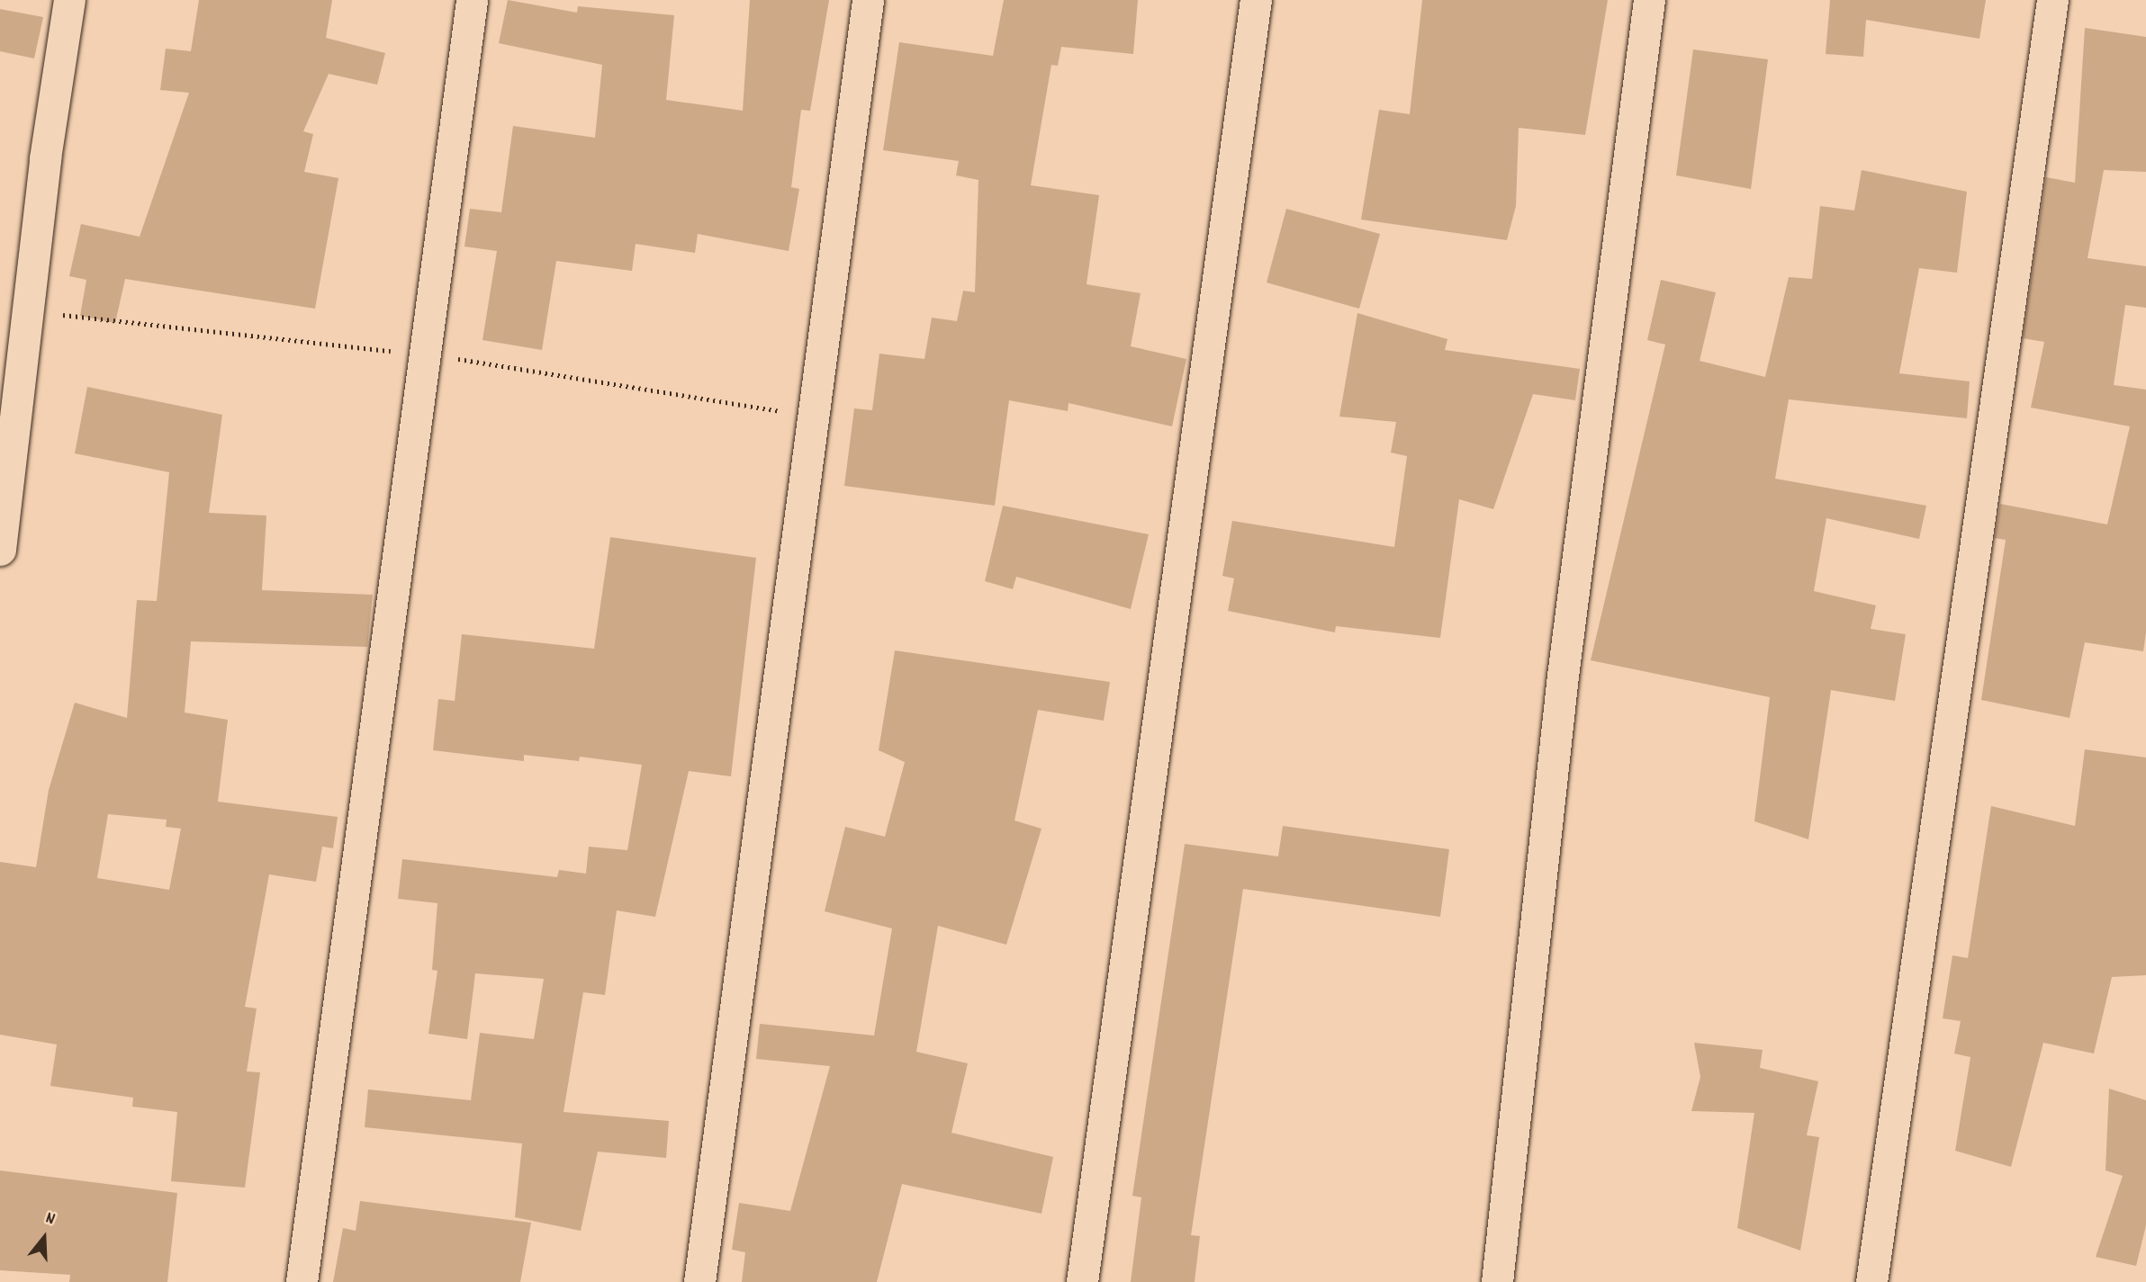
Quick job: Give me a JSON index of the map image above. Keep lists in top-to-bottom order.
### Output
{
  "north": "top"
}
